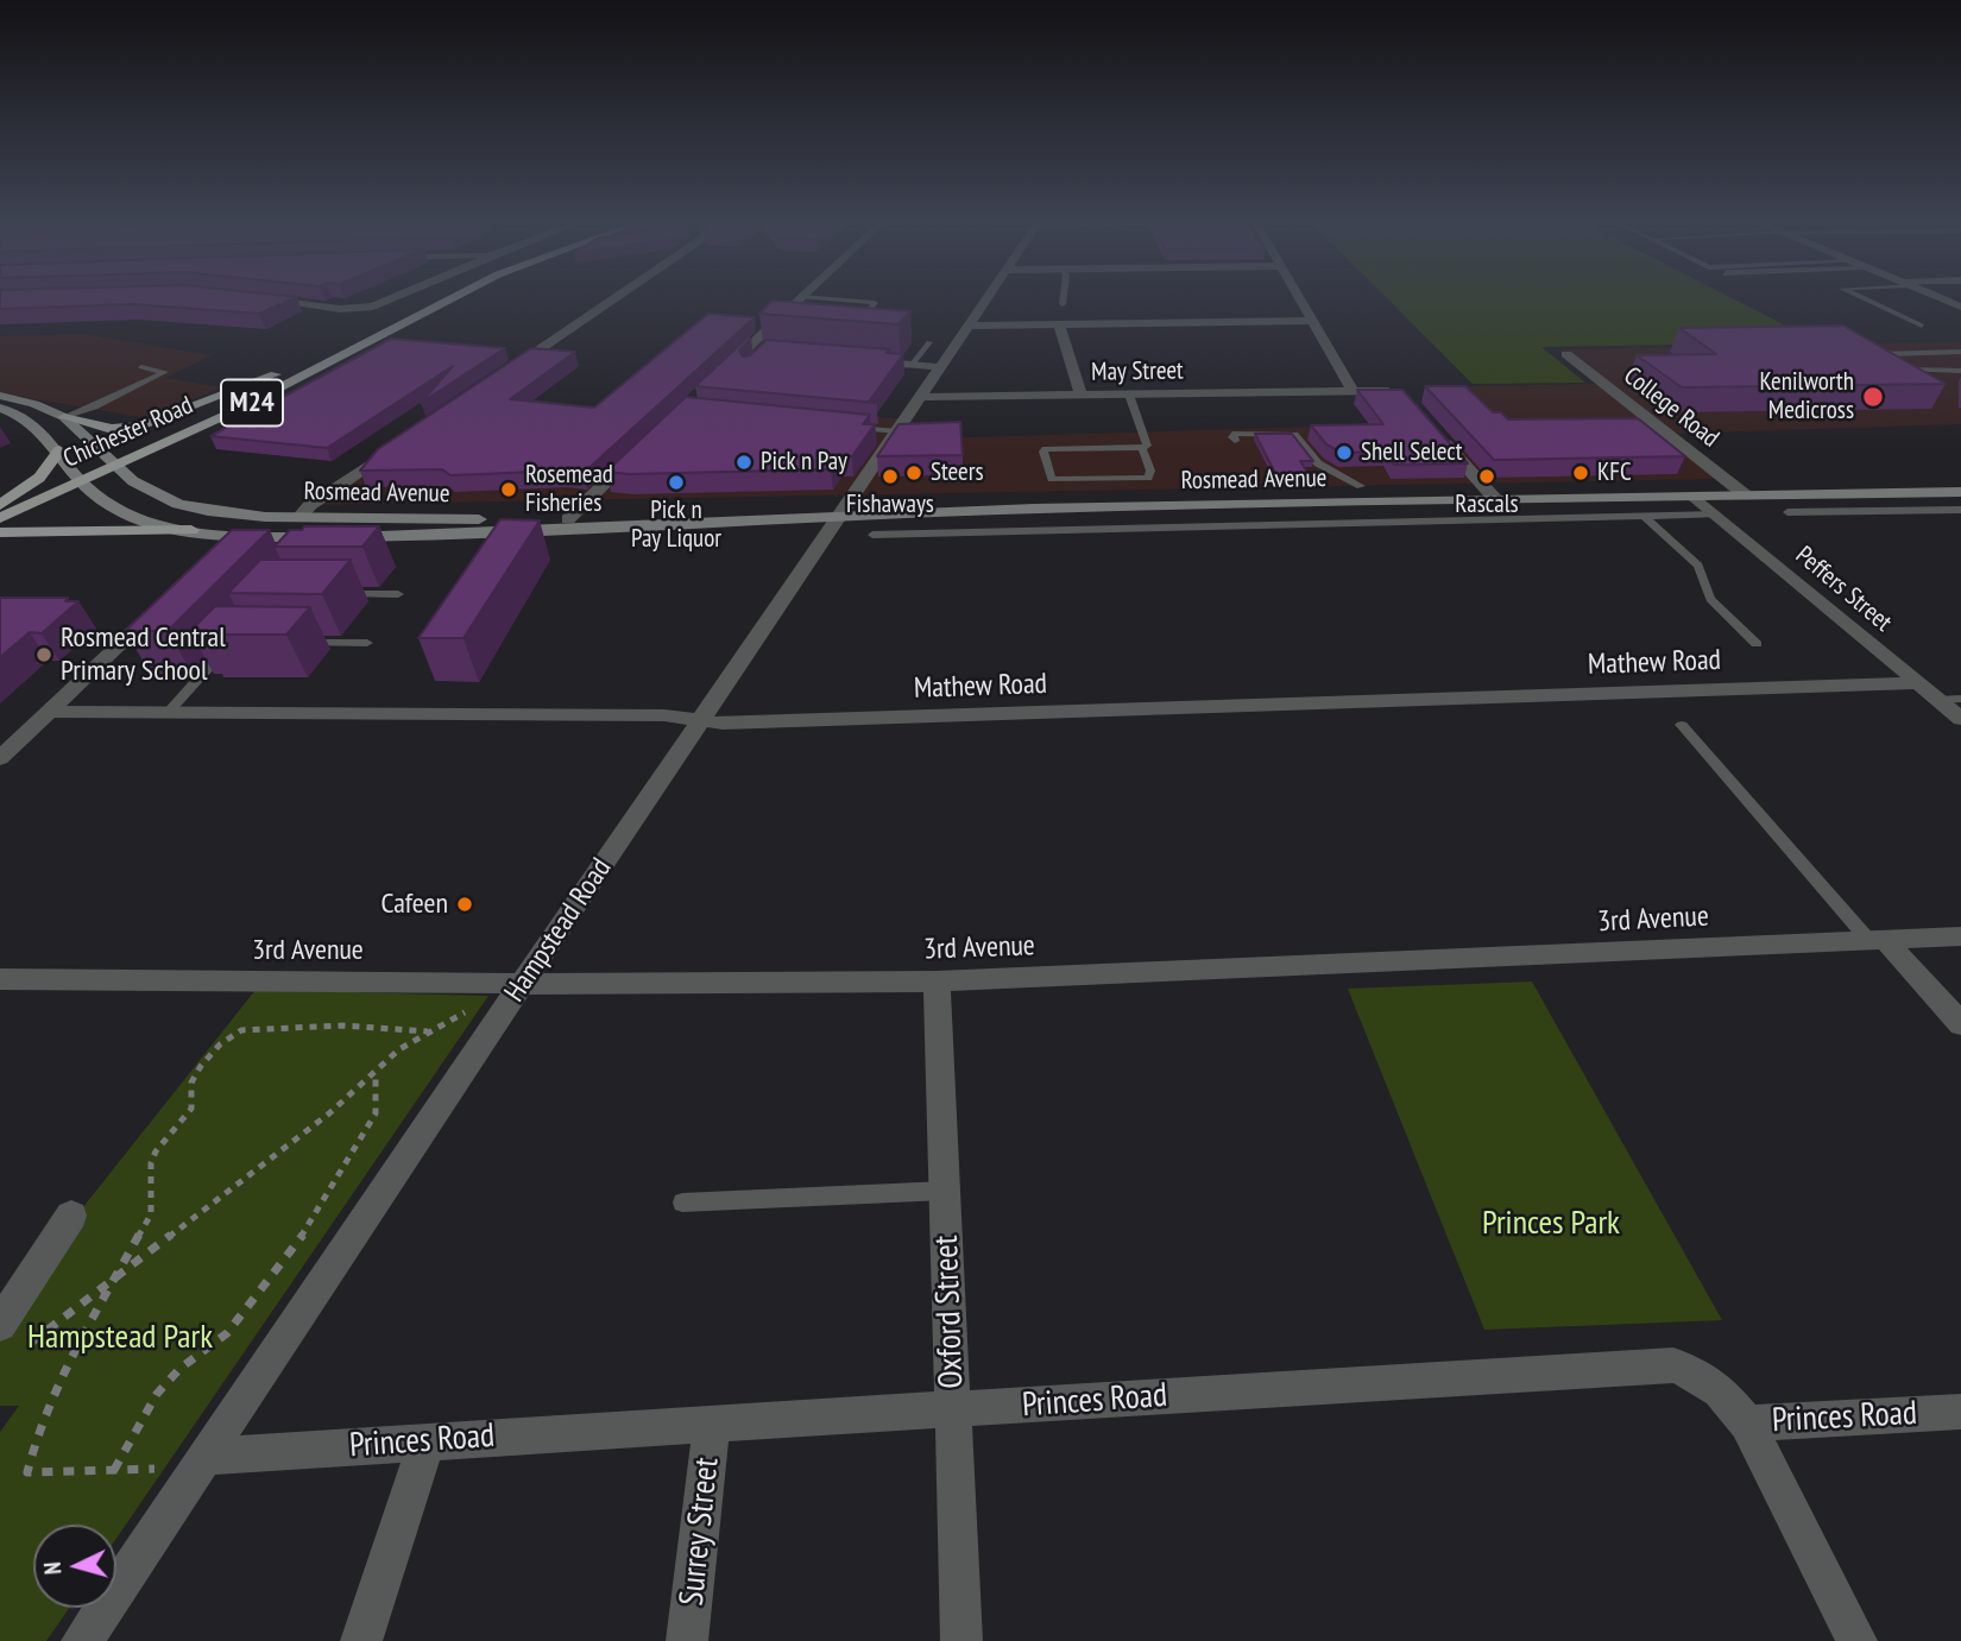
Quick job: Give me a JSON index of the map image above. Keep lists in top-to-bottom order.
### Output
{
  "streets": {
    "main road": ["M24", "Chichester Road", "Rosmead Avenue"],
    "street": [
      "May Street",
      "College Road",
      "Peffers Street",
      "Mathew Road",
      "3rd Avenue",
      "Hampstead Road",
      "Oxford Street",
      "Princes Road",
      "Surrey Street"
    ]
  },
  "crossings": [
    ["May Street", "Hampstead Road"],
    ["College Road", "Rosmead Avenue"],
    ["Chichester Road", "Rosmead Avenue"],
    ["Rosmead Avenue", "Peffers Street"],
    ["Rosmead Avenue", "Hampstead Road"],
    ["Peffers Street", "Mathew Road"],
    ["Mathew Road", "Hampstead Road"],
    ["3rd Avenue", "Hampstead Road"],
    ["3rd Avenue", "Oxford Street"],
    ["Hampstead Road", "Princes Road"],
    ["Oxford Street", "Princes Road"],
    ["Princes Road", "Surrey Street"]
  ],
  "parks": ["Princes Park", "Hampstead Park"],
  "places": [
    "Kenilworth Medicross",
    "Shell Select",
    "Pick n Pay",
    "Steers",
    "KFC",
    "Fishaways",
    "Rascals",
    "Pick n Pay Liquor",
    "Rosemead Fisheries",
    "Rosmead Central Primary School",
    "Cafeen"
  ],
  "north": "left"
}
